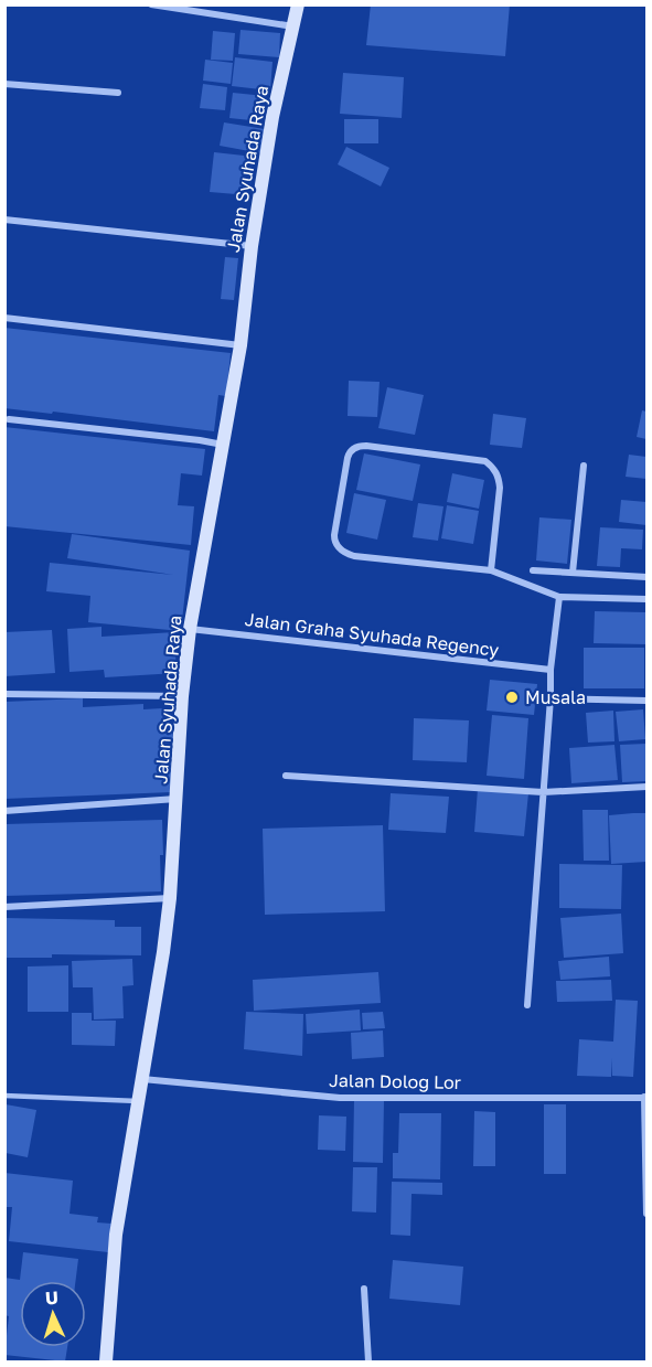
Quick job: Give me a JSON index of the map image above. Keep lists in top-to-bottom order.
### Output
{
  "streets": {
    "street": ["Jalan Syuhada Raya", "Jalan Graha Syuhada Regency", "Jalan Dolog Lor"]
  },
  "crossings": [
    ["Jalan Syuhada Raya", "Jalan Graha Syuhada Regency"],
    ["Jalan Syuhada Raya", "Jalan Dolog Lor"]
  ],
  "places": ["Musala"],
  "north": "top"
}
